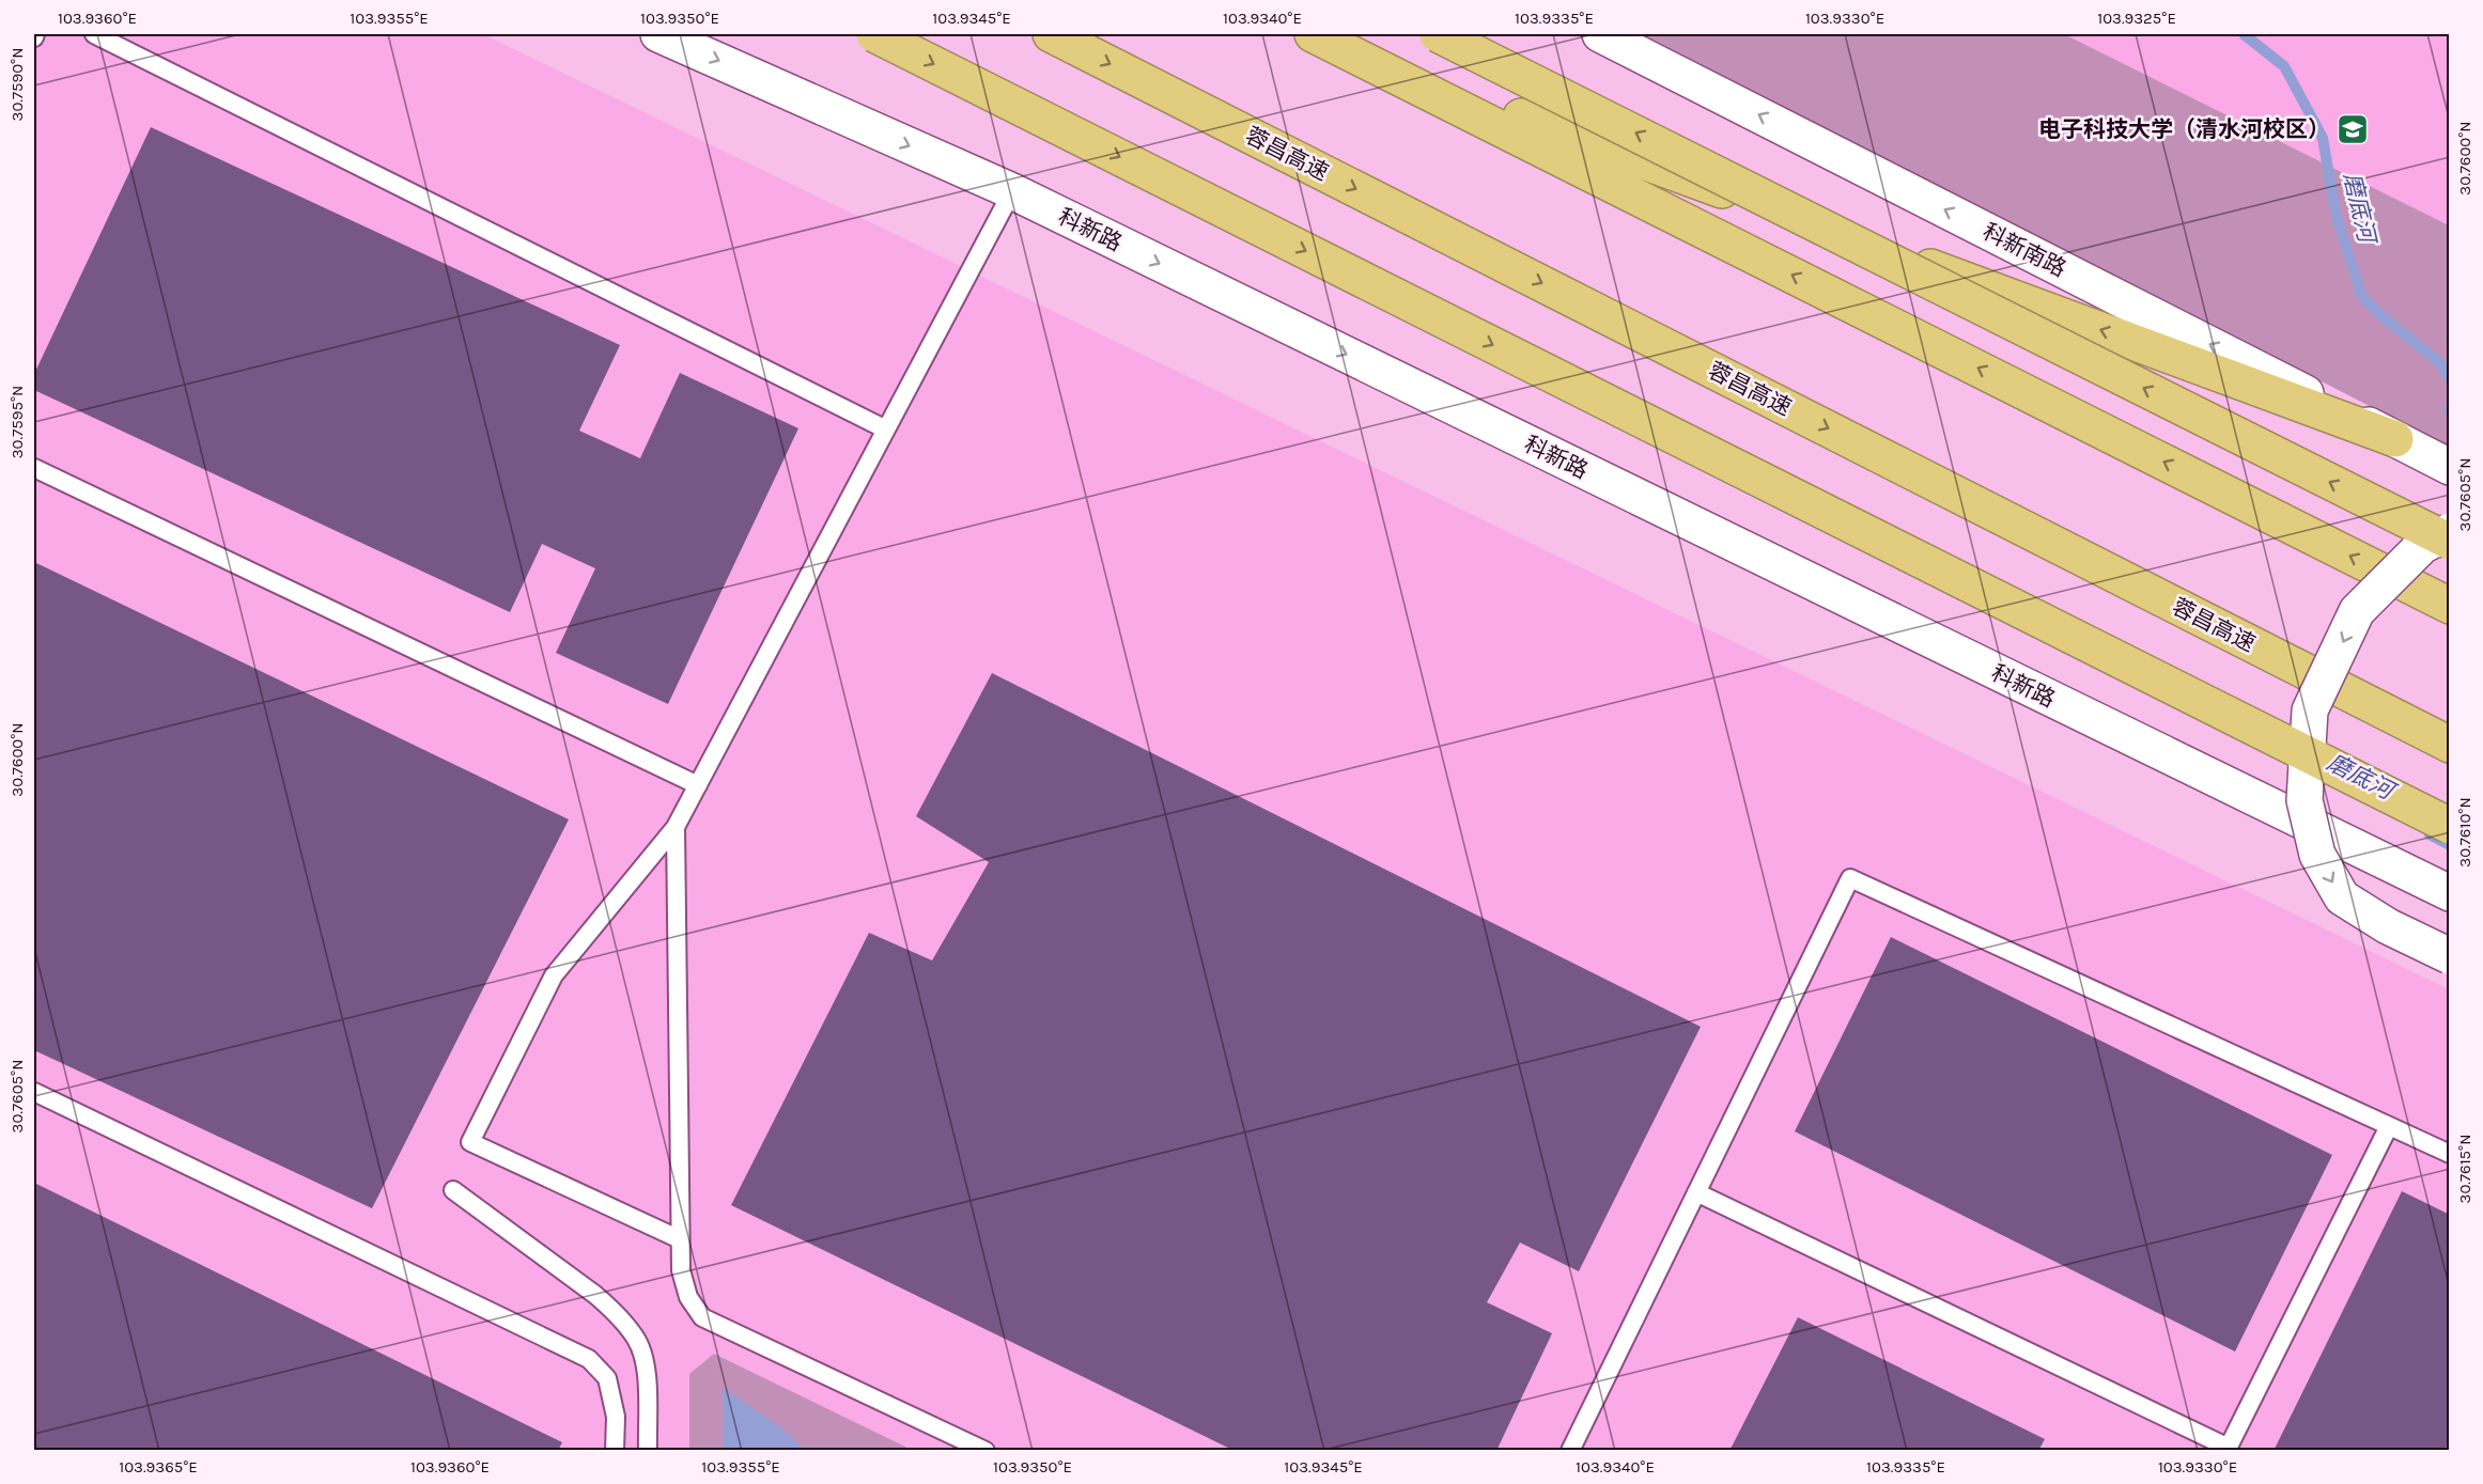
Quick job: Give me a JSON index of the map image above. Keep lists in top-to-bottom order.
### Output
{
  "streets": {
    "highway": ["蓉昌高速"],
    "main road": ["科新路", "科新南路"]
  },
  "one_way": ["科新路", "科新南路"],
  "water": ["磨底河"],
  "places": {
    "school or university": ["电子科技大学（清水河校区）"]
  },
  "coordinates": [
    "103.9360°E",
    "103.9355°E",
    "103.9350°E",
    "103.9345°E",
    "103.9340°E",
    "103.9335°E",
    "103.9330°E",
    "103.9325°E",
    "30.7590°N",
    "30.7600°N",
    "30.7595°N",
    "30.7605°N",
    "30.7610°N",
    "30.7615°N",
    "103.9365°E"
  ]
}
